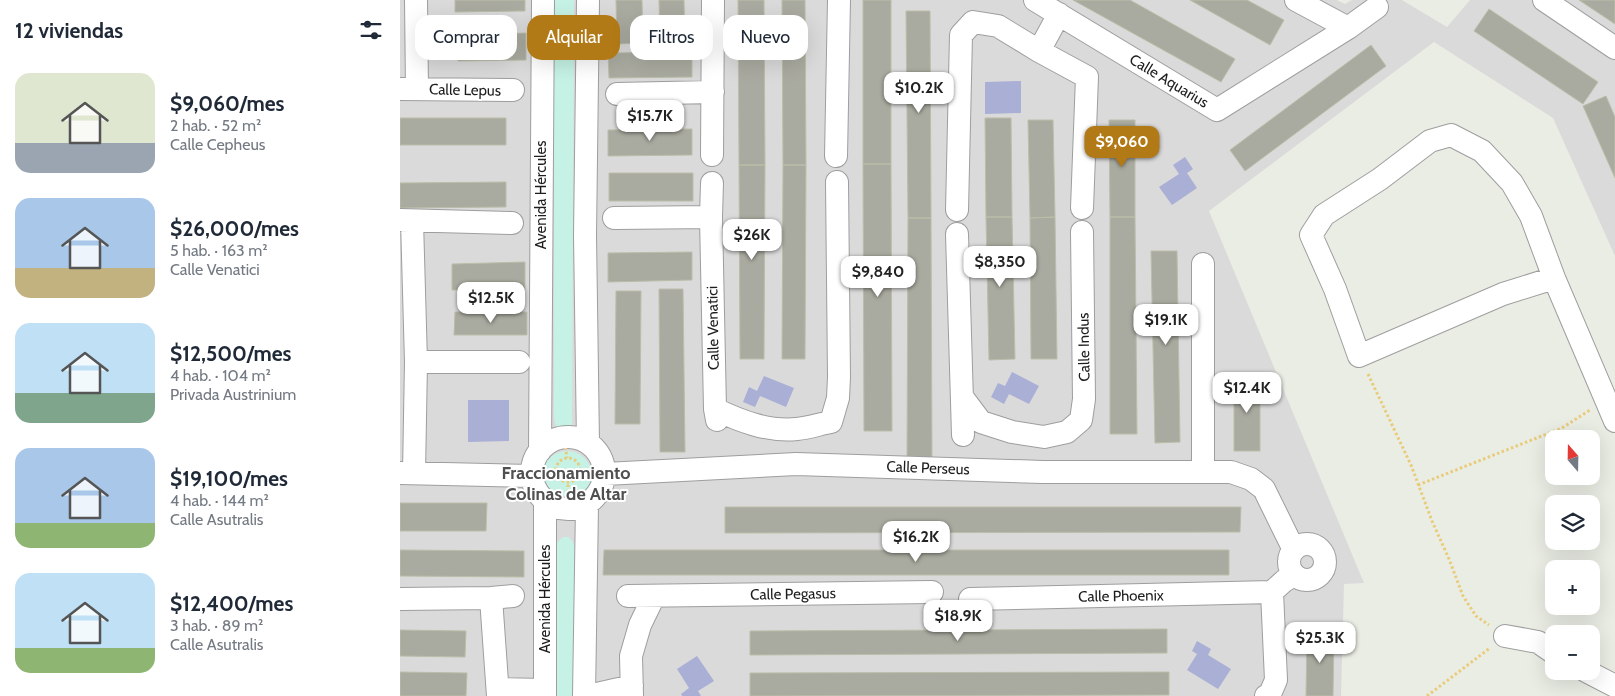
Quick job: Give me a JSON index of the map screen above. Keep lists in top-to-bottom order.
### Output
{
  "streets": {
    "street": [
      "Calle Aquarius",
      "Calle Lepus",
      "Avenida Hércules",
      "Calle Venatici",
      "Calle Indus",
      "Calle Perseus",
      "Calle Pegasus",
      "Calle Phoenix"
    ]
  },
  "districts": ["Fraccionamiento Colinas de Altar"],
  "north": "top",
  "page": {
    "heading": "12 viviendas",
    "chip": [
      "Comprar",
      "Alquilar",
      "Filtros",
      "Nuevo"
    ],
    "list": [
      {
        "name": "$9,060/mes",
        "note": "2 hab. · 52 m² · Calle Cepheus"
      },
      {
        "name": "$26,000/mes",
        "note": "5 hab. · 163 m² · Calle Venatici"
      },
      {
        "name": "$12,500/mes",
        "note": "4 hab. · 104 m² · Privada Austrinium"
      },
      {
        "name": "$19,100/mes",
        "note": "4 hab. · 144 m² · Calle Asutralis"
      },
      {
        "name": "$12,400/mes",
        "note": "3 hab. · 89 m² · Calle Asutralis"
      }
    ],
    "price": [
      "$10.2K",
      "$15.7K",
      "$9,060",
      "$26K",
      "$8,350",
      "$9,840",
      "$12.5K",
      "$19.1K",
      "$12.4K",
      "$16.2K",
      "$18.9K",
      "$25.3K"
    ],
    "map_buttons": ["+", "−"]
  }
}
